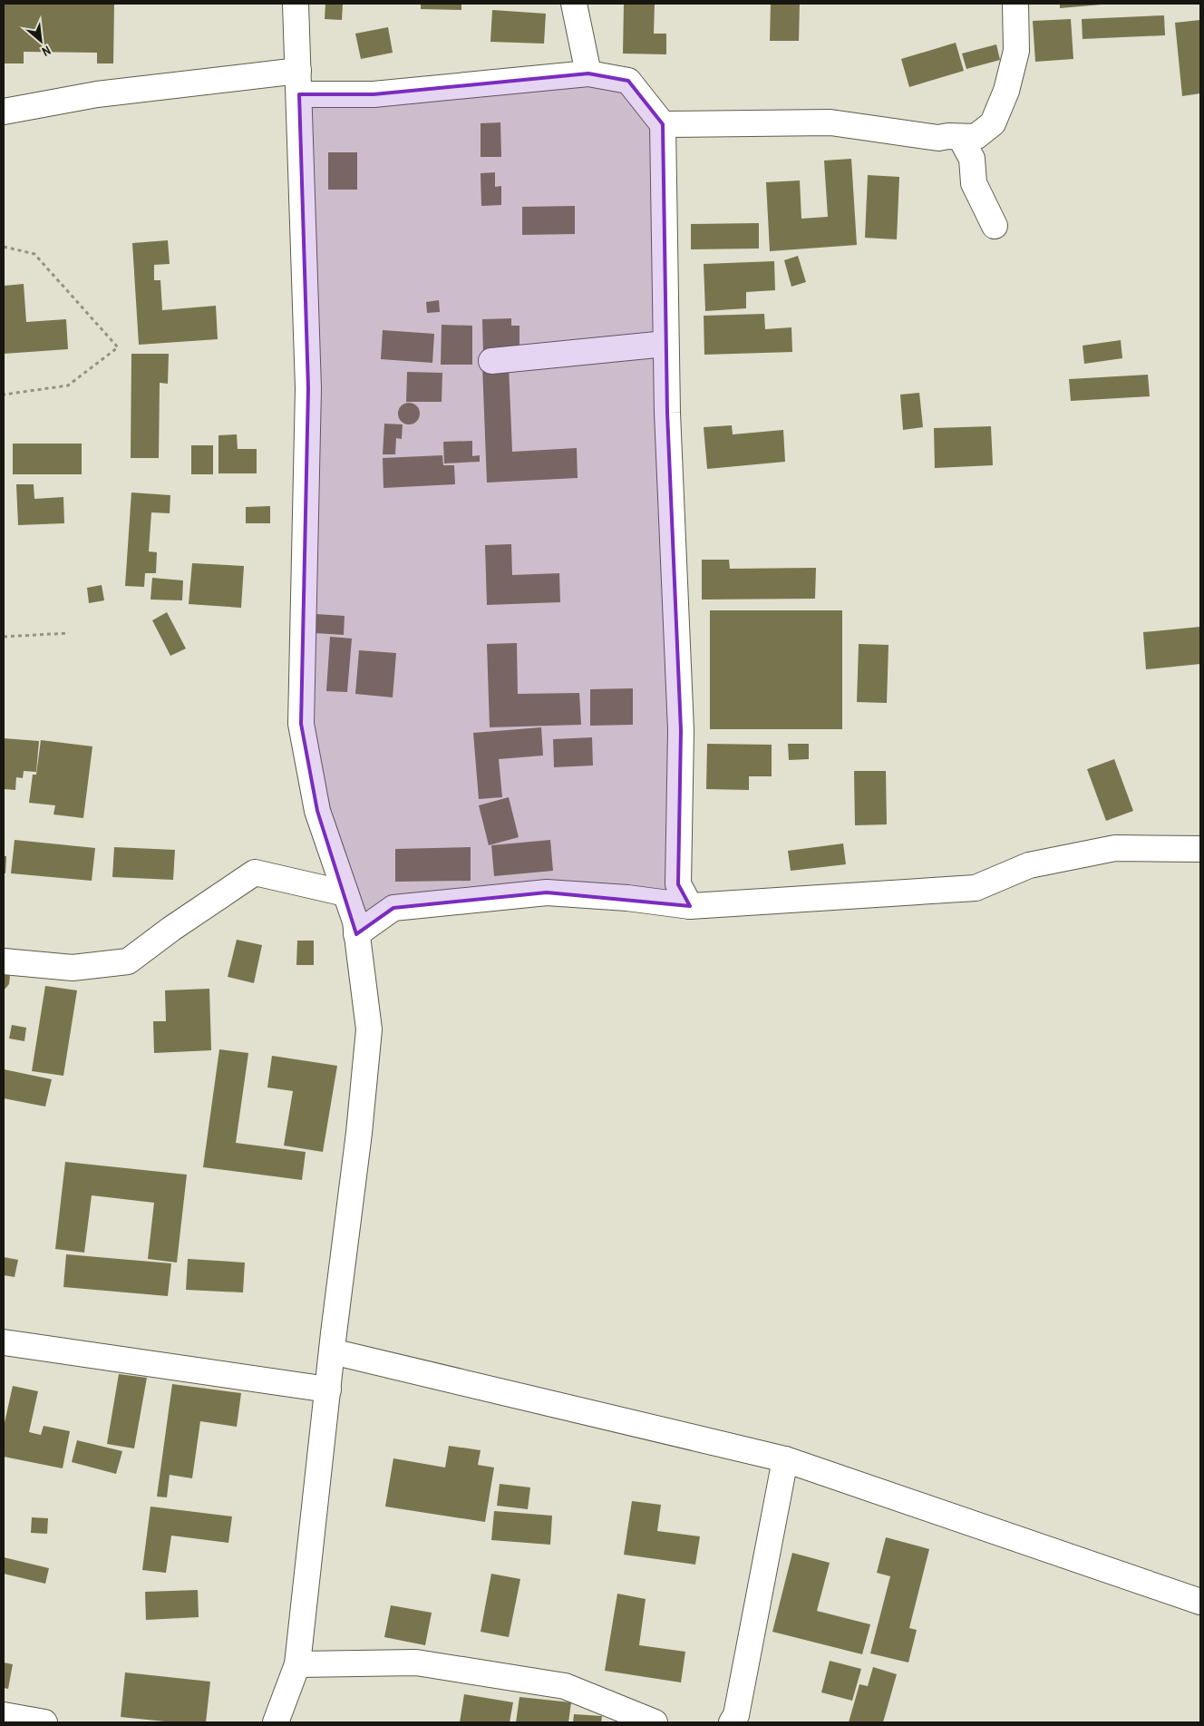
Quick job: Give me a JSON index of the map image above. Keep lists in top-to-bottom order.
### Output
{
  "north": "bottom right"
}
